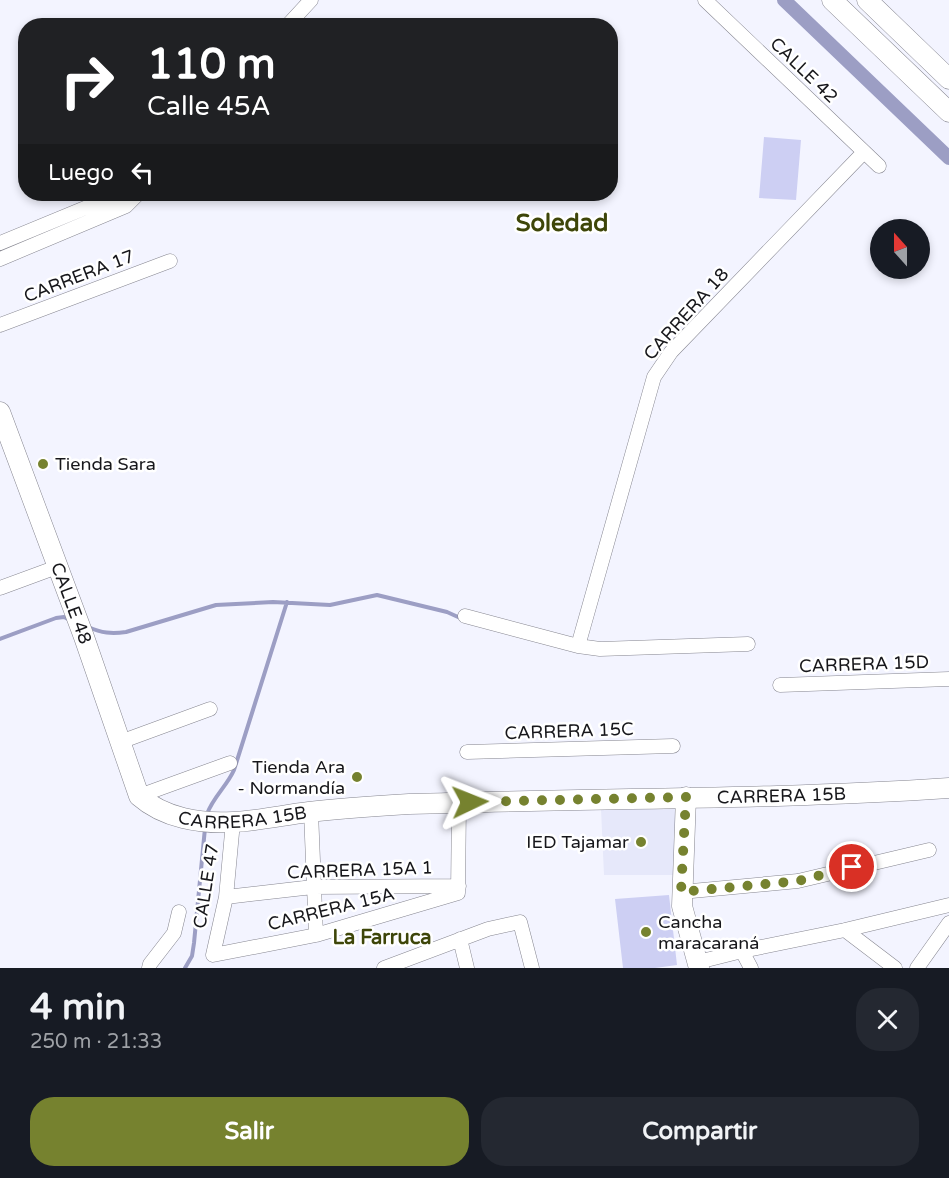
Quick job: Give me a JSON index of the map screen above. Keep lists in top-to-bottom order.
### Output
{
  "streets": {
    "street": [
      "CALLE 42",
      "CARRERA 17",
      "CARRERA 18",
      "CALLE 48",
      "CARRERA 15D",
      "CARRERA 15C",
      "CARRERA 15B",
      "CARRERA 15A 1",
      "CALLE 47",
      "CARRERA 15A"
    ]
  },
  "crossings": [
    ["CALLE 42", "CARRERA 18"],
    ["CALLE 48", "CARRERA 15B"],
    ["CARRERA 15B", "CALLE 47"],
    ["CARRERA 15A 1", "CALLE 47"],
    ["CARRERA 15A 1", "CARRERA 15A"],
    ["CALLE 47", "CARRERA 15A"]
  ],
  "districts": ["Soledad", "La Farruca"],
  "places": [
    "Tienda Sara",
    "Tienda Ara - Normandía",
    "IED Tajamar",
    "Cancha maracaraná"
  ],
  "north": "top",
  "page": {
    "turn": ["110 m", "Calle 45A"],
    "then": "Luego",
    "heading": ["4 min", "250 m · 21:33"],
    "buttons": ["Salir", "Compartir"]
  }
}
